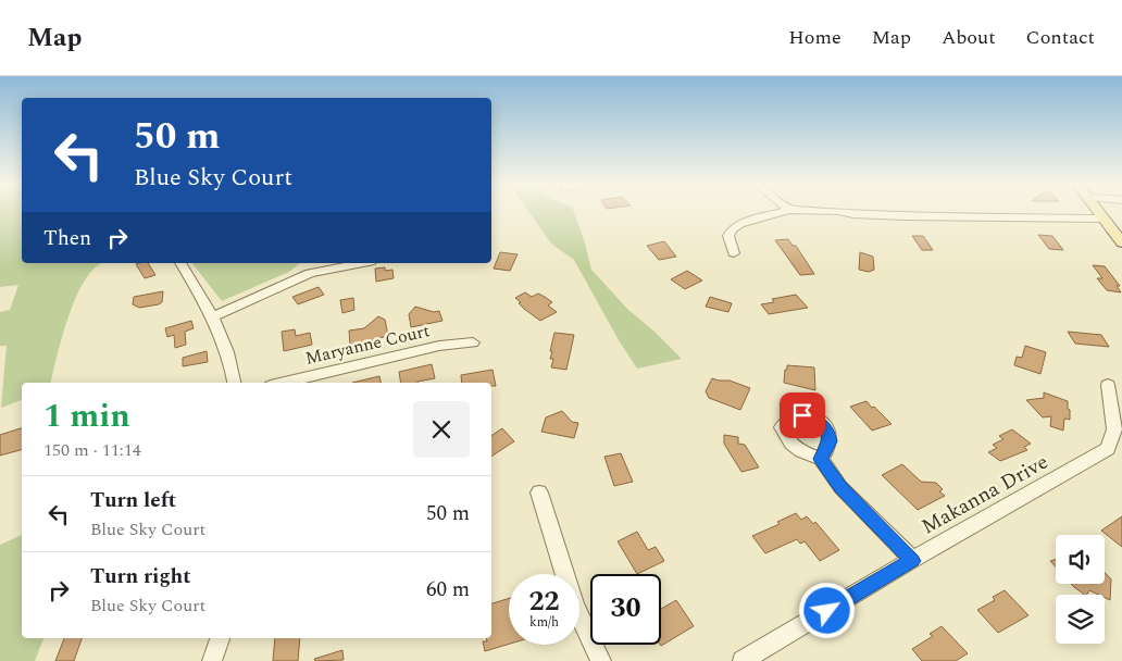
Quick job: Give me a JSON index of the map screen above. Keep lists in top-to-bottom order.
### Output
{
  "streets": {
    "street": ["Maryanne Court", "Makanna Drive"]
  },
  "page": {
    "header": "Map",
    "nav": [
      "Home",
      "Map",
      "About",
      "Contact"
    ],
    "turn": ["50 m", "Blue Sky Court"],
    "then": "Then",
    "heading": ["1 min", "150 m · 11:14"],
    "list": [
      {
        "name": "Turn left",
        "note": "Blue Sky Court",
        "value": "50 m"
      },
      {
        "name": "Turn right",
        "note": "Blue Sky Court",
        "value": "60 m"
      }
    ],
    "speed": "22 km/h",
    "limit": "30"
  }
}
